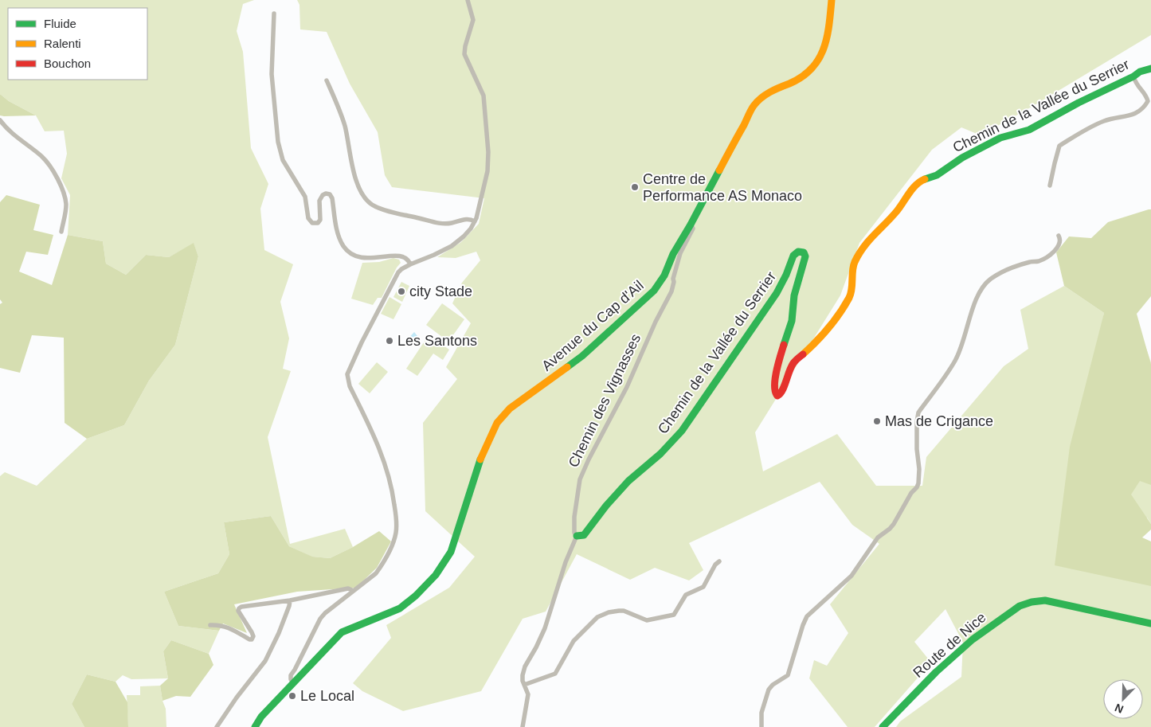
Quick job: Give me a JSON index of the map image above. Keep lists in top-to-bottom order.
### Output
{
  "streets": {
    "street": [
      "Chemin de la Vallée du Serrier",
      "Avenue du Cap d'Ail",
      "Chemin des Vignasses",
      "Route de Nice"
    ]
  },
  "crossings": [
    ["Chemin de la Vallée du Serrier", "Chemin des Vignasses"],
    ["Avenue du Cap d'Ail", "Chemin des Vignasses"]
  ],
  "places": [
    "Centre de Performance AS Monaco",
    "city Stade",
    "Les Santons",
    "Mas de Crigance",
    "Le Local"
  ],
  "legend": ["Fluide", "Ralenti", "Bouchon"],
  "north": "bottom left"
}
